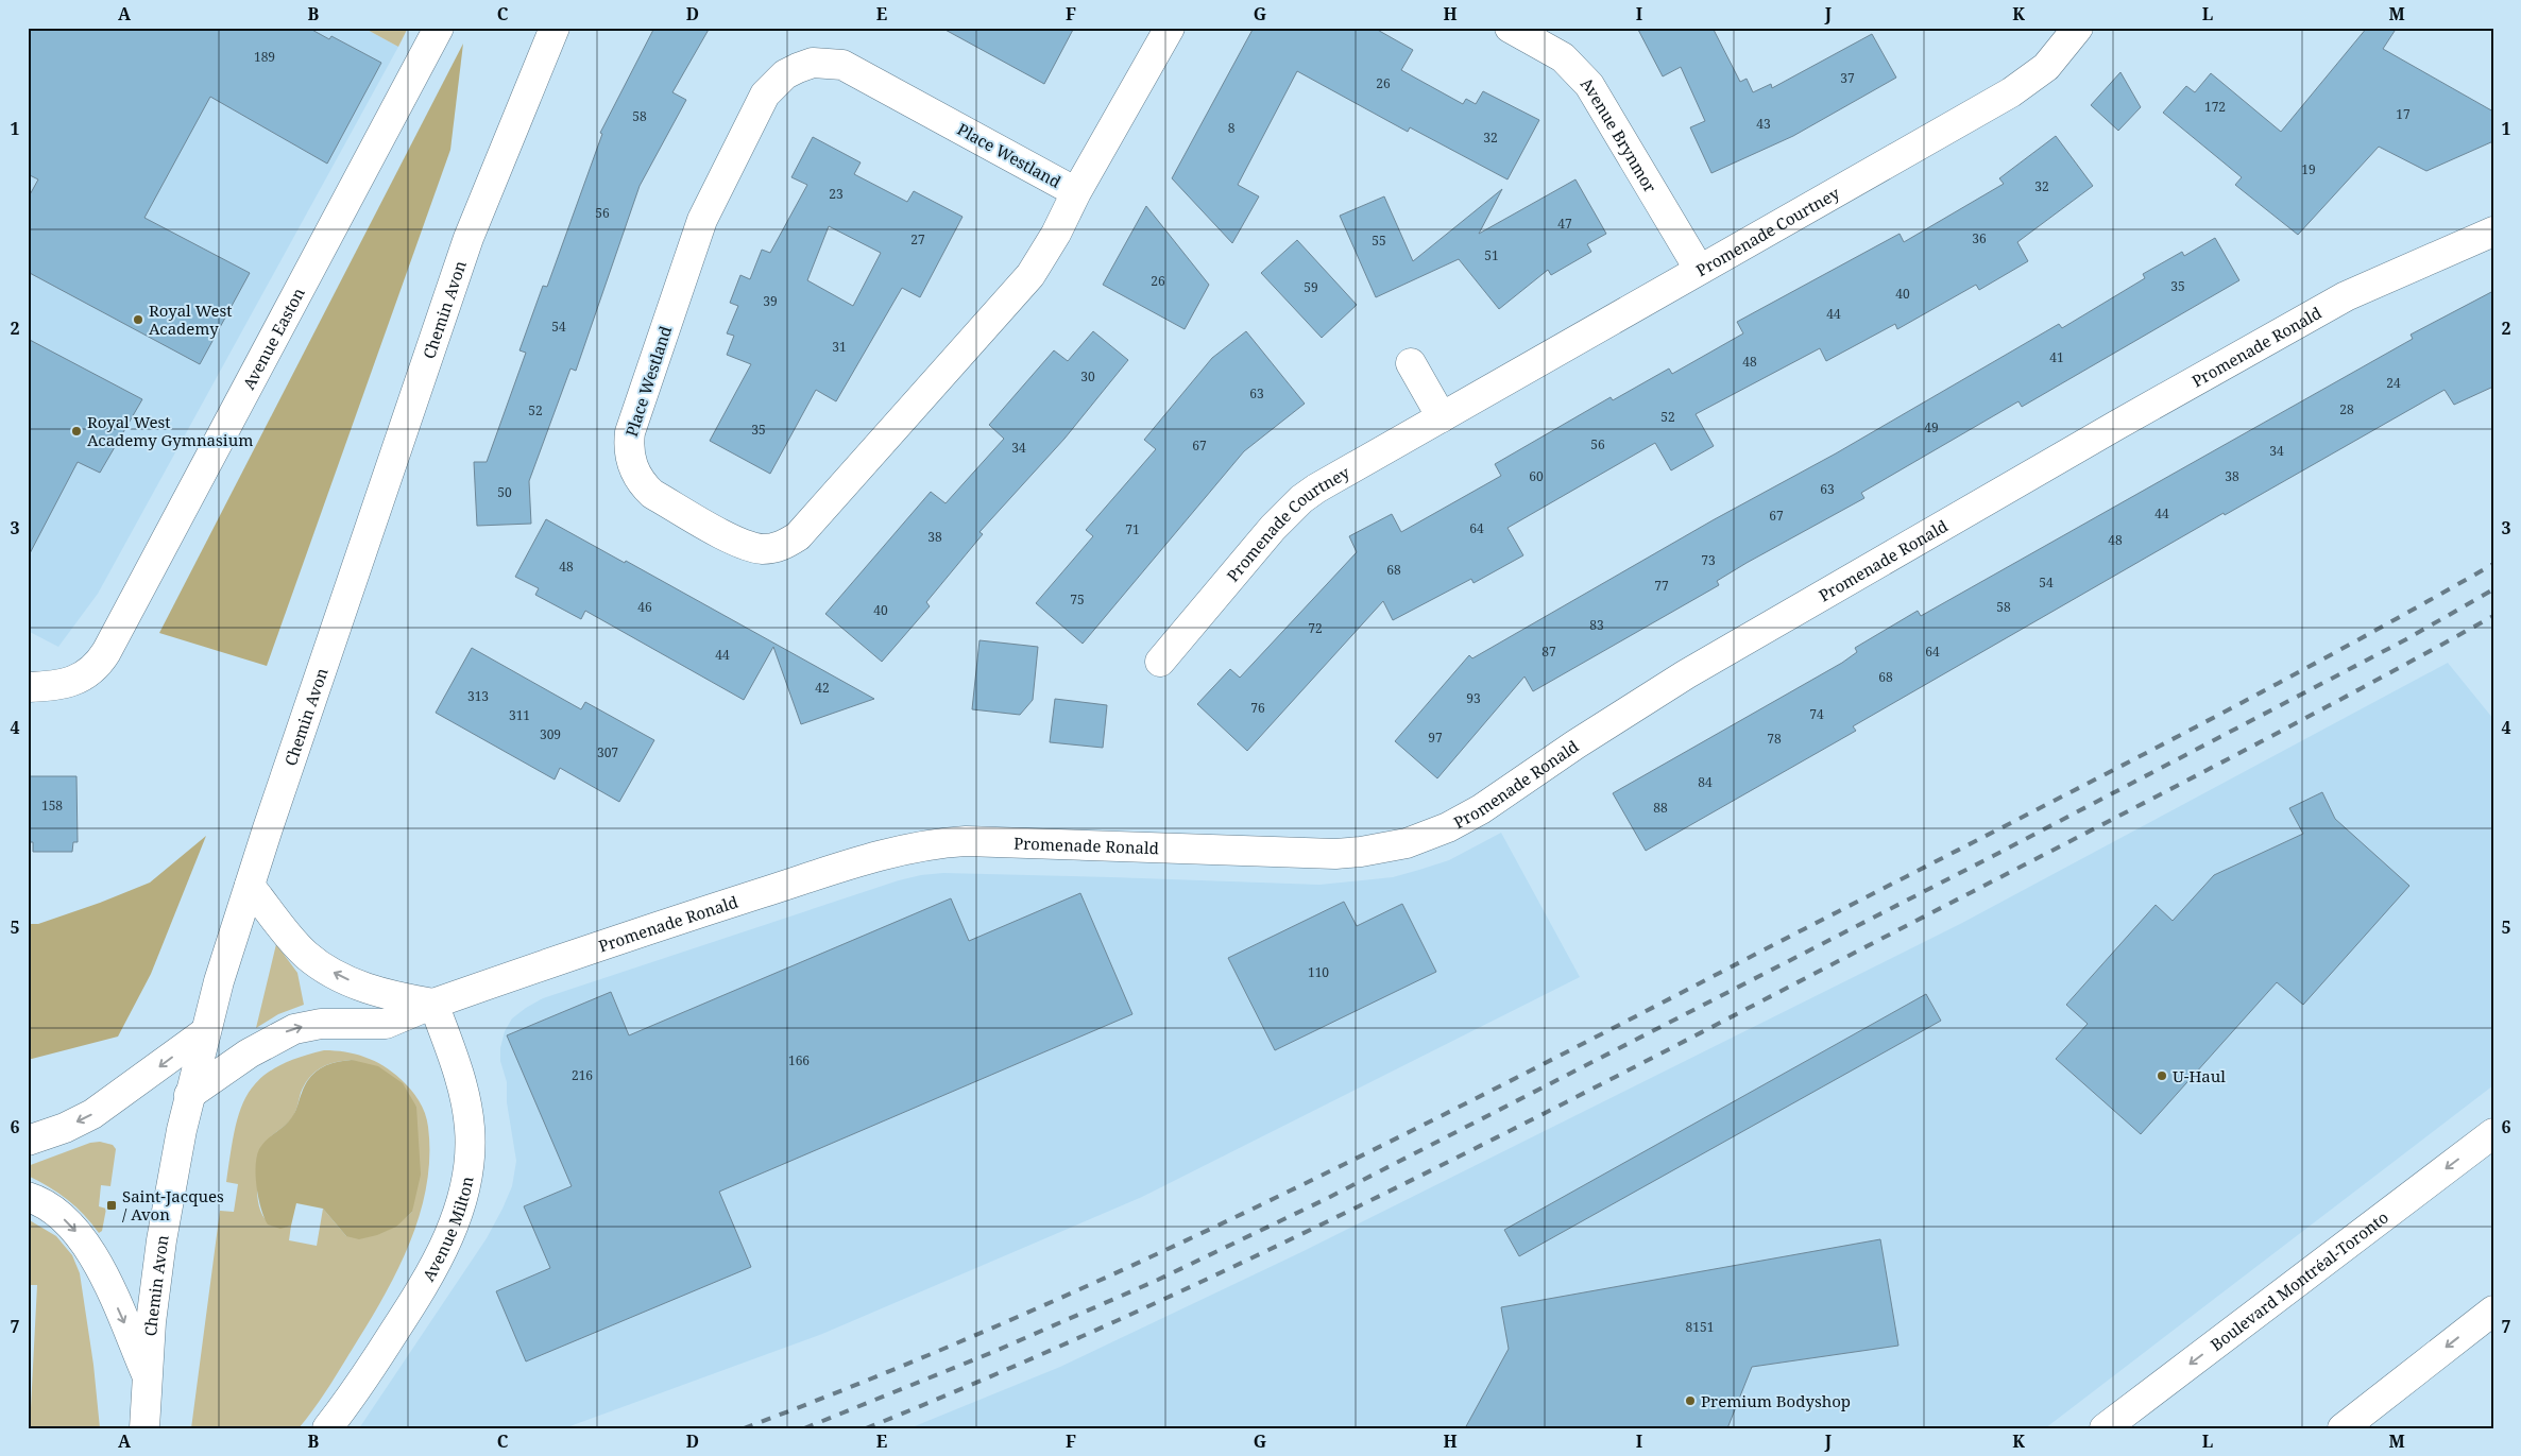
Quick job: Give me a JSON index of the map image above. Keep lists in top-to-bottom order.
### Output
{
  "streets": {
    "main road": [
      "Avenue Brynmor",
      "Place Westland",
      "Promenade Courtney",
      "Chemin Avon",
      "Avenue Easton",
      "Promenade Ronald",
      "Avenue Milton",
      "Boulevard Montréal-Toronto"
    ]
  },
  "crossings": [
    ["Avenue Brynmor", "Promenade Courtney"],
    ["Chemin Avon", "Promenade Ronald"],
    ["Promenade Ronald", "Avenue Milton"]
  ],
  "places": {
    "other": [
      "Royal West Academy",
      "Royal West Academy Gymnasium",
      "U-Haul",
      "Premium Bodyshop"
    ],
    "transit": ["Saint-Jacques / Avon"]
  },
  "house_numbers": [
    "189",
    "37",
    "26",
    "172",
    "17",
    "58",
    "43",
    "8",
    "32",
    "19",
    "32",
    "23",
    "56",
    "47",
    "36",
    "27",
    "55",
    "51",
    "26",
    "35",
    "59",
    "40",
    "39",
    "44",
    "54",
    "31",
    "41",
    "48",
    "30",
    "24",
    "63",
    "28",
    "52",
    "52",
    "49",
    "35",
    "56",
    "67",
    "34",
    "34",
    "60",
    "38",
    "63",
    "50",
    "44",
    "67",
    "64",
    "71",
    "38",
    "48",
    "73",
    "48",
    "68",
    "54",
    "77",
    "75",
    "46",
    "58",
    "40",
    "83",
    "72",
    "87",
    "64",
    "44",
    "68",
    "42",
    "313",
    "93",
    "76",
    "74",
    "311",
    "309",
    "97",
    "78",
    "307",
    "84",
    "158",
    "88",
    "110",
    "166",
    "216",
    "8151"
  ],
  "grid": {
    "columns": [
      "A",
      "B",
      "C",
      "D",
      "E",
      "F",
      "G",
      "H",
      "I",
      "J",
      "K",
      "L",
      "M"
    ],
    "rows": [
      "1",
      "2",
      "3",
      "4",
      "5",
      "6",
      "7"
    ]
  }
}
